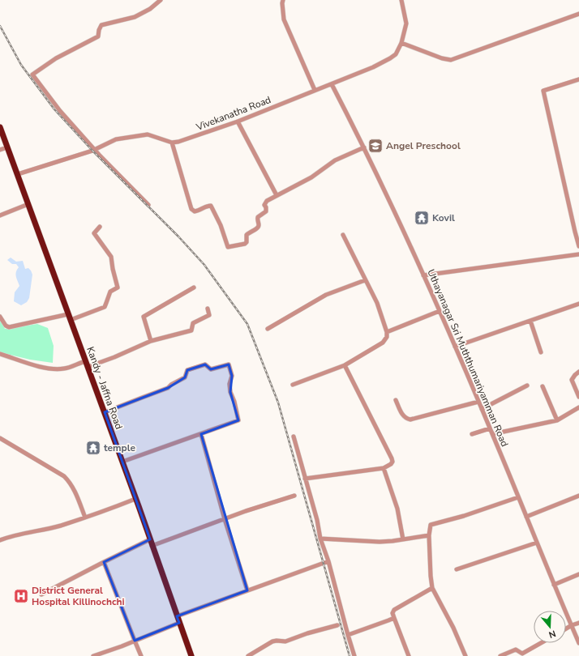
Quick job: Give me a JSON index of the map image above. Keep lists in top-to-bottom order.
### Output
{
  "streets": {
    "highway": ["Kandy - Jaffna Road"],
    "street": ["Vivekanatha Road", "Uthayanagar Sri Muththumariyamman Road"]
  },
  "crossings": [
    ["Vivekanatha Road", "Uthayanagar Sri Muththumariyamman Road"]
  ],
  "places": {
    "school or university": ["Angel Preschool"],
    "temple": ["Kovil", "temple"],
    "hospital": ["District General Hospital Killinochchi"]
  },
  "north": "bottom"
}
